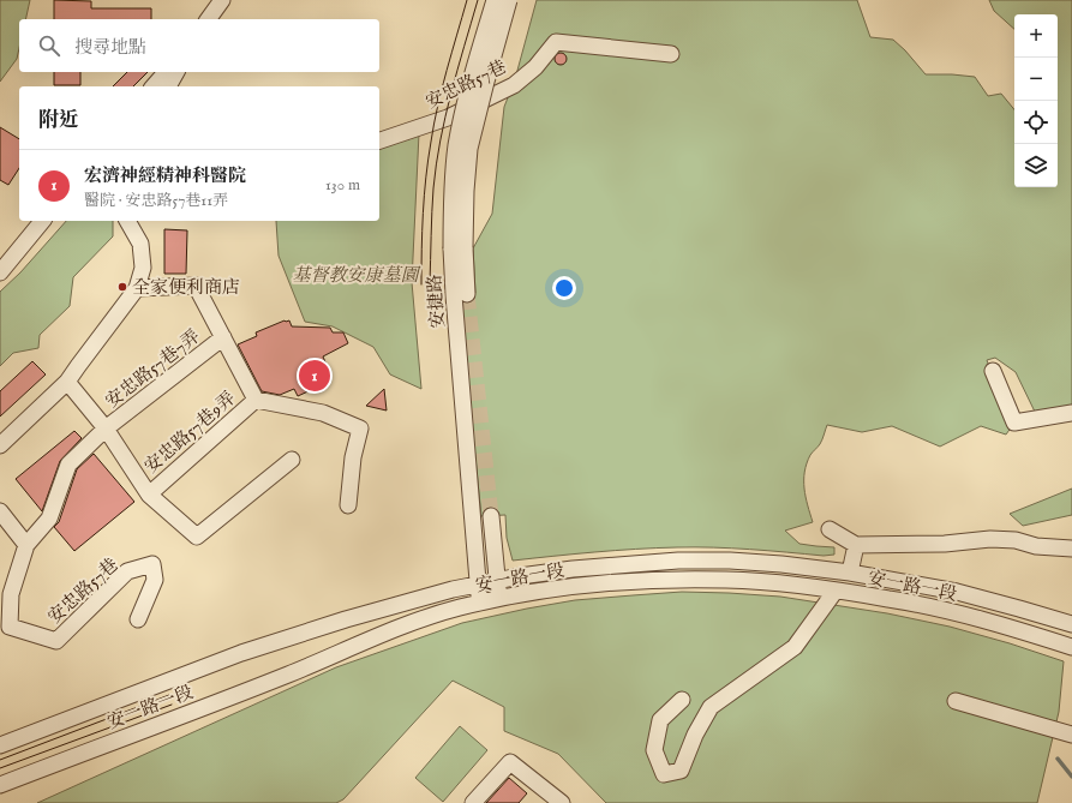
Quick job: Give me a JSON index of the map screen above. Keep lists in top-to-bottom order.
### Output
{
  "streets": {
    "street": [
      "安忠路57巷",
      "安捷路",
      "安忠路57巷7弄",
      "安忠路57巷9弄",
      "安一路一段"
    ]
  },
  "crossings": [
    ["安忠路57巷", "安忠路57巷7弄"],
    ["安捷路", "安一路一段"]
  ],
  "parks": ["基督教安康墓園"],
  "places": ["全家便利商店"],
  "page": {
    "map_buttons": ["+", "−"],
    "search": "搜尋地點",
    "heading": "附近",
    "list": [
      {
        "mark": "1",
        "name": "宏濟神經精神科醫院",
        "note": "醫院 · 安忠路57巷11弄",
        "value": "130 m"
      }
    ],
    "pins": "1"
  }
}
